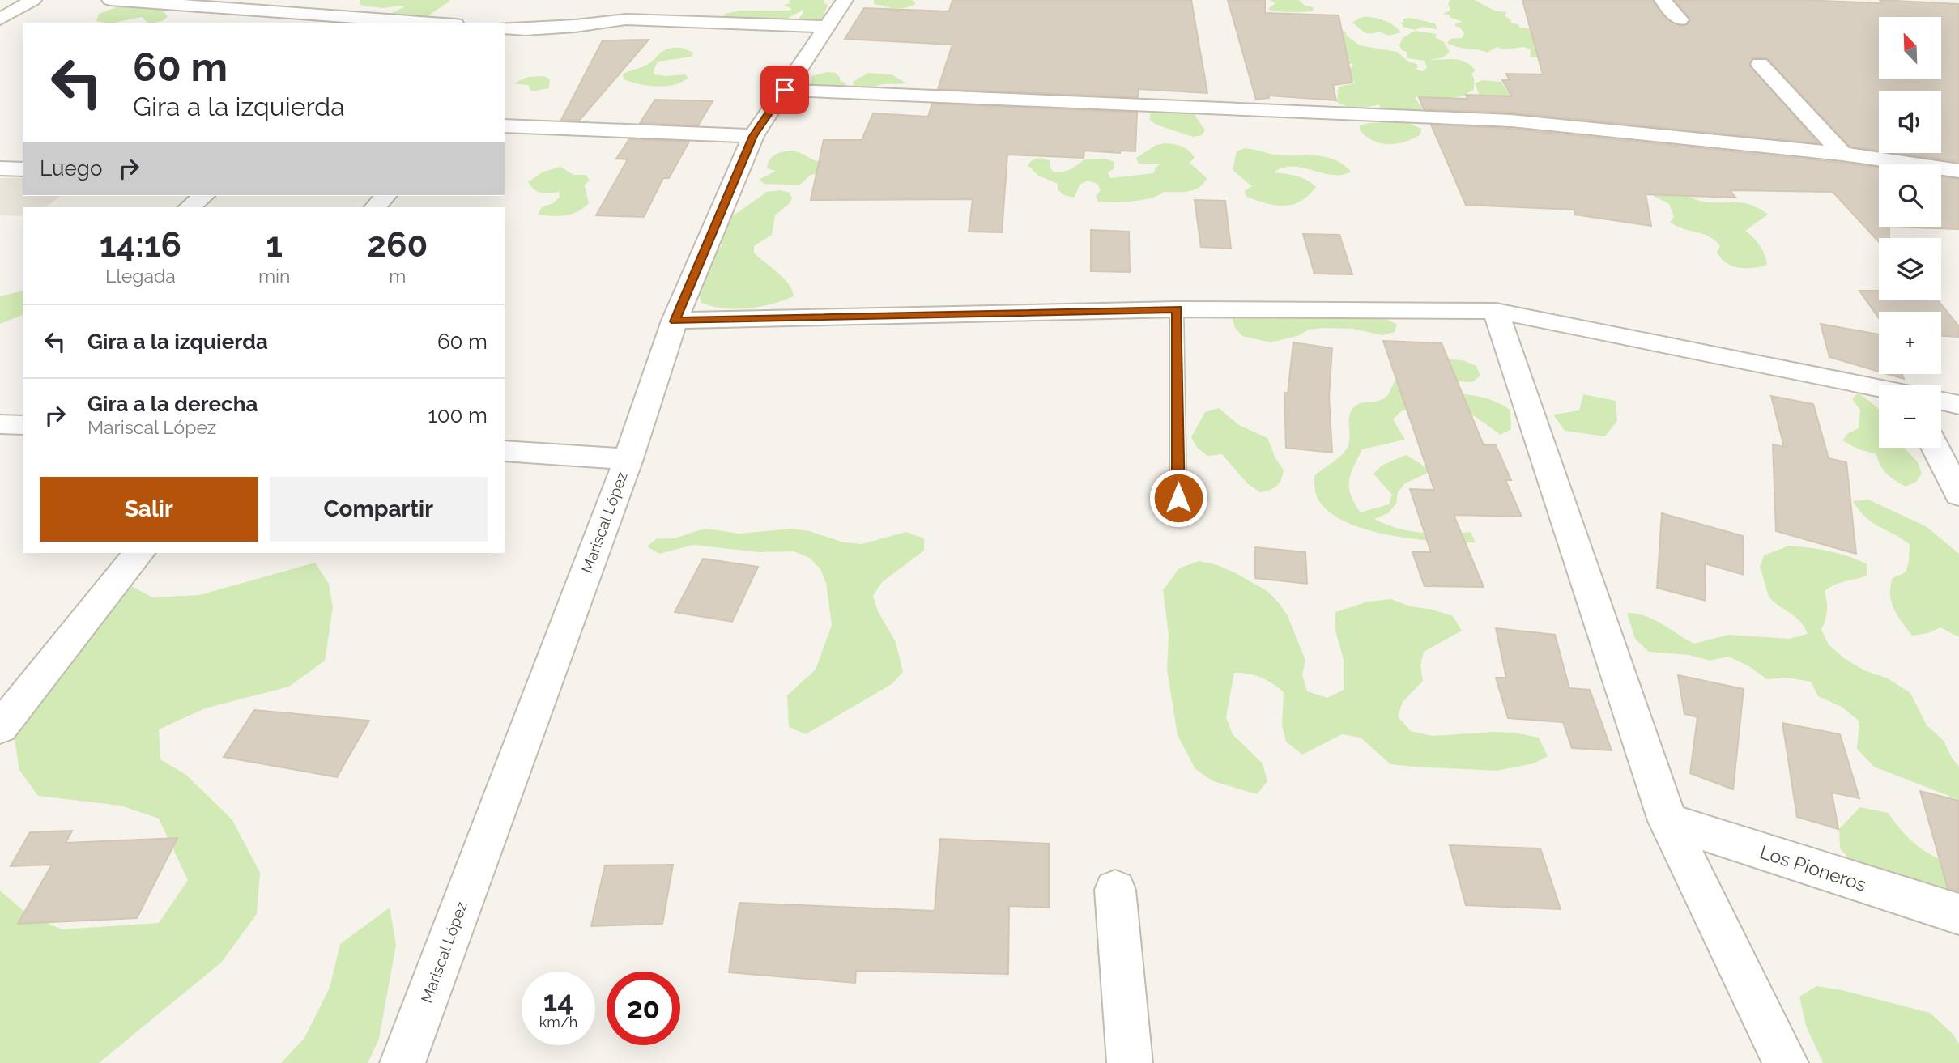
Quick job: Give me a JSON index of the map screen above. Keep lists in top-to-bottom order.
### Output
{
  "streets": {
    "street": ["Mariscal López", "Los Pioneros"]
  },
  "north": "top left",
  "page": {
    "map_buttons": ["+", "−"],
    "turn": ["60 m", "Gira a la izquierda"],
    "then": "Luego",
    "eta": [
      "14:16",
      "Llegada",
      "1",
      "min",
      "260",
      "m"
    ],
    "list": [
      {
        "name": "Gira a la izquierda",
        "value": "60 m"
      },
      {
        "name": "Gira a la derecha",
        "note": "Mariscal López",
        "value": "100 m"
      }
    ],
    "buttons": ["Salir", "Compartir"],
    "speed": "14 km/h",
    "limit": "20"
  }
}
